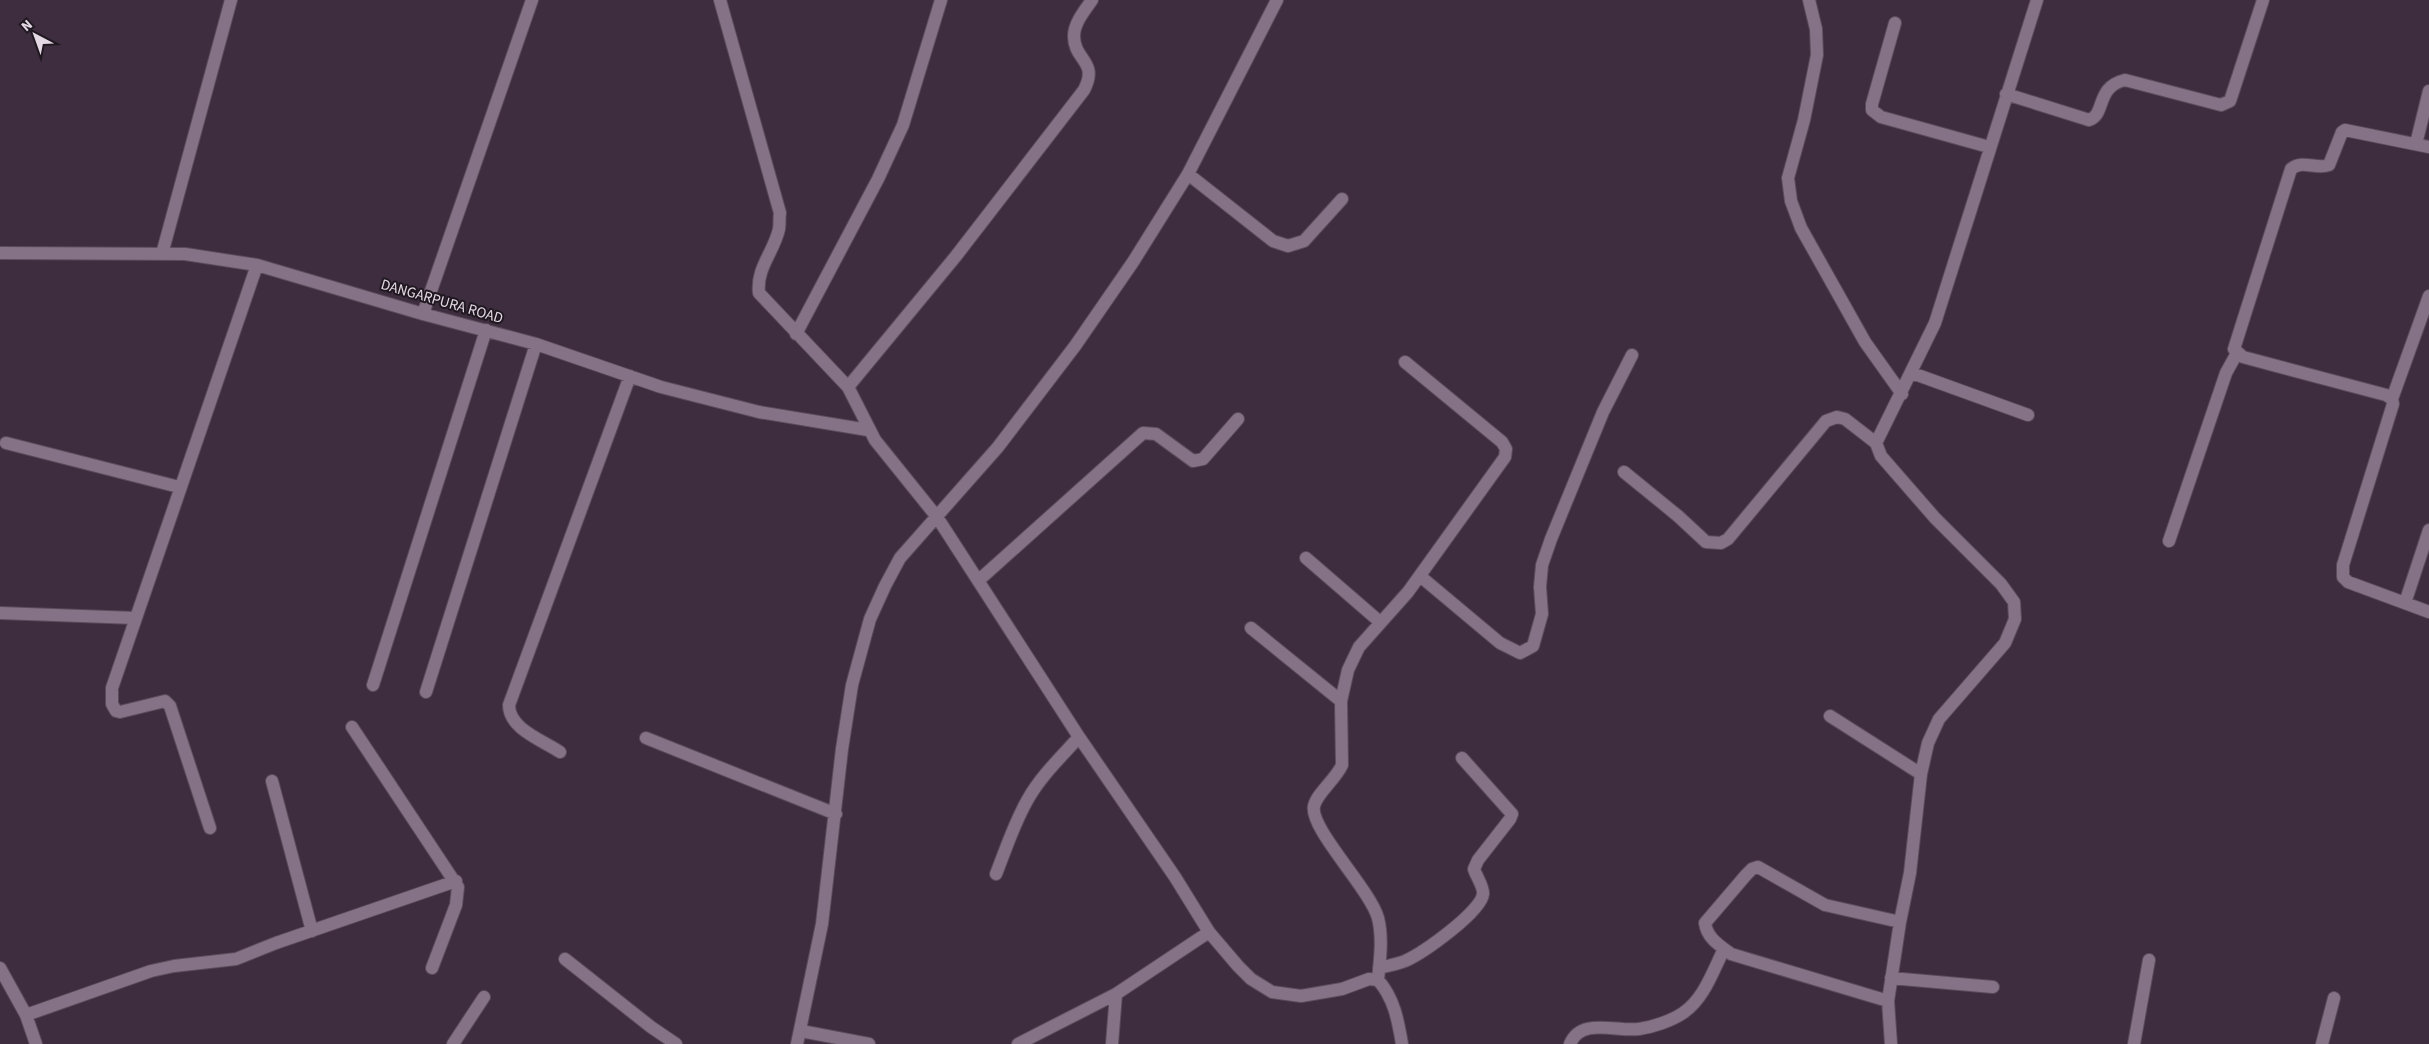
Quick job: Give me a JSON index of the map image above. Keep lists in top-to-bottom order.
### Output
{
  "streets": {
    "street": ["DANGARPURA ROAD"]
  },
  "north": "top left"
}
